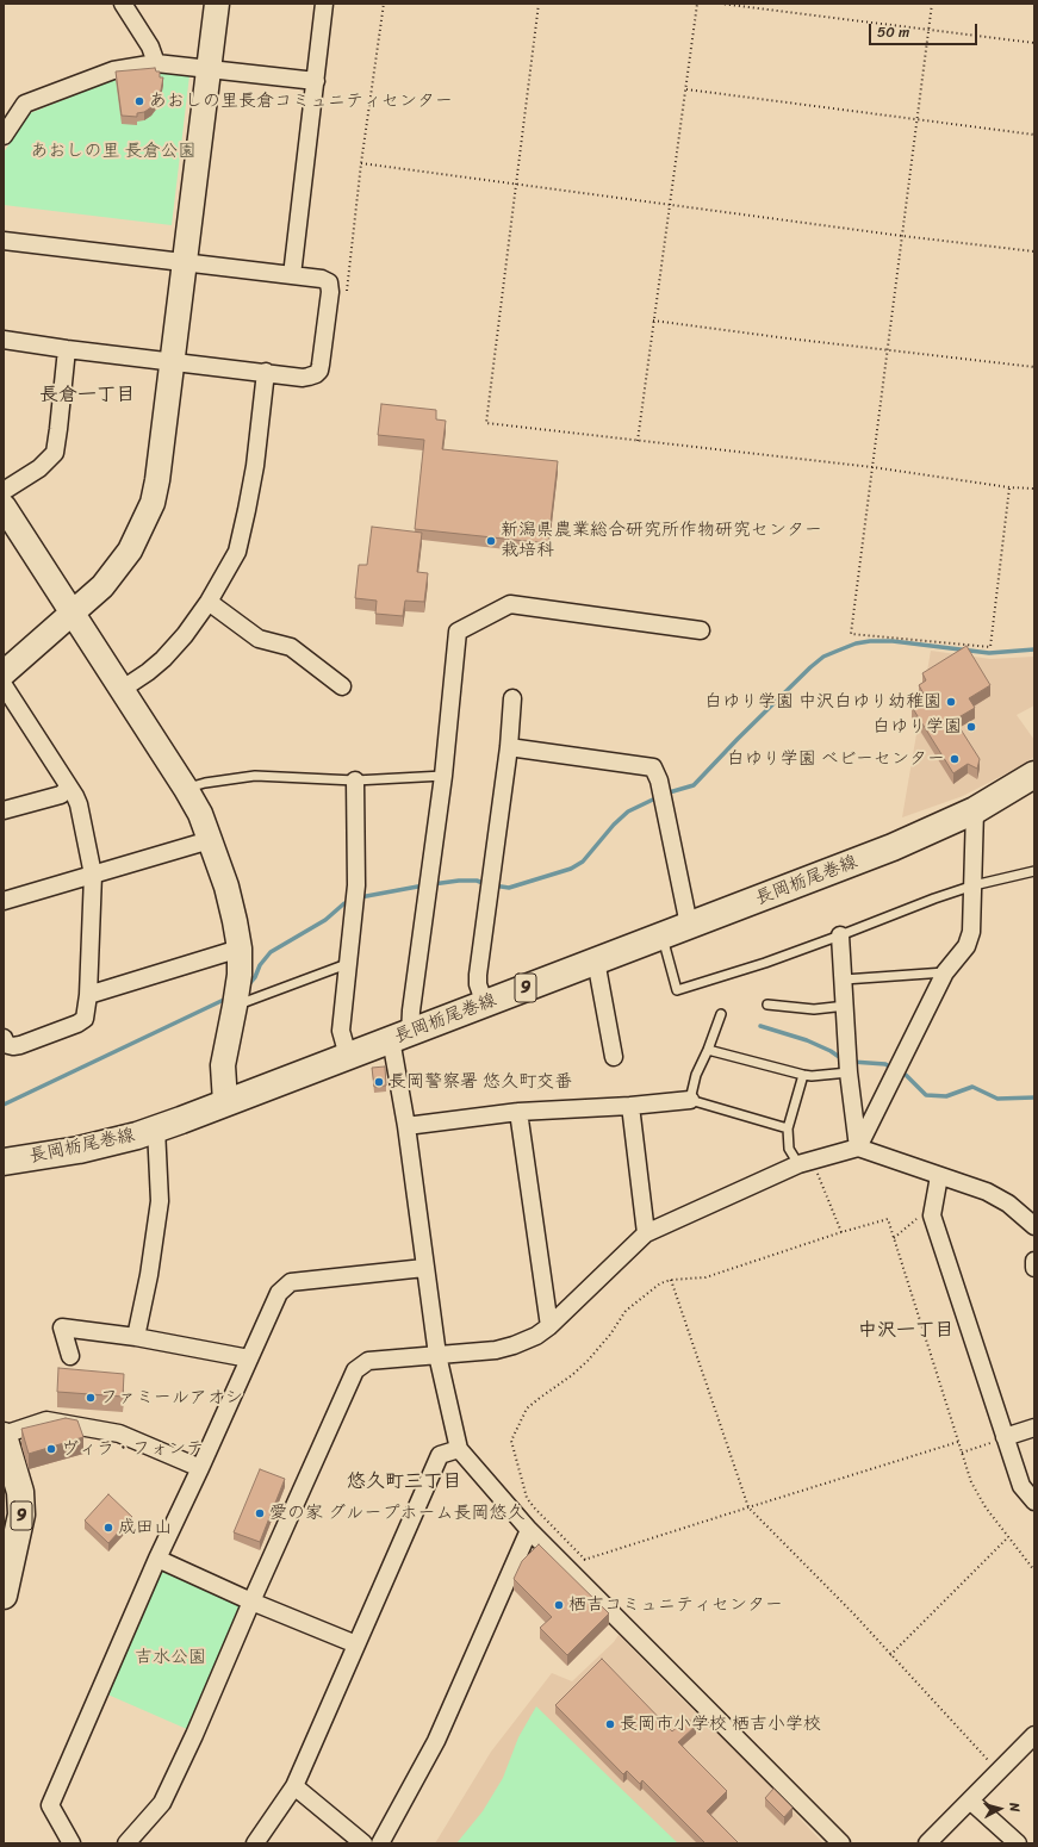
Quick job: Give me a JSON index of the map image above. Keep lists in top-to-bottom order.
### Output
{
  "streets": {
    "main road": ["長岡栃尾巻線", "9"]
  },
  "districts": ["長倉一丁目", "中沢一丁目", "悠久町三丁目"],
  "parks": ["あおしの里 長倉公園", "吉水公園"],
  "places": [
    "あおしの里長倉コミュニティセンター",
    "新潟県農業総合研究所作物研究センター 栽培科",
    "白ゆり学園 中沢白ゆり幼稚園",
    "白ゆり学園",
    "白ゆり学園 ベビーセンター",
    "長岡警察署 悠久町交番",
    "ファミールアオシ",
    "ヴィラ・フォンテ",
    "愛の家 グループホーム長岡悠久",
    "成田山",
    "栖吉コミュニティセンター",
    "長岡市小学校 栖吉小学校"
  ],
  "scale_bar": "50 m",
  "north": "right"
}
